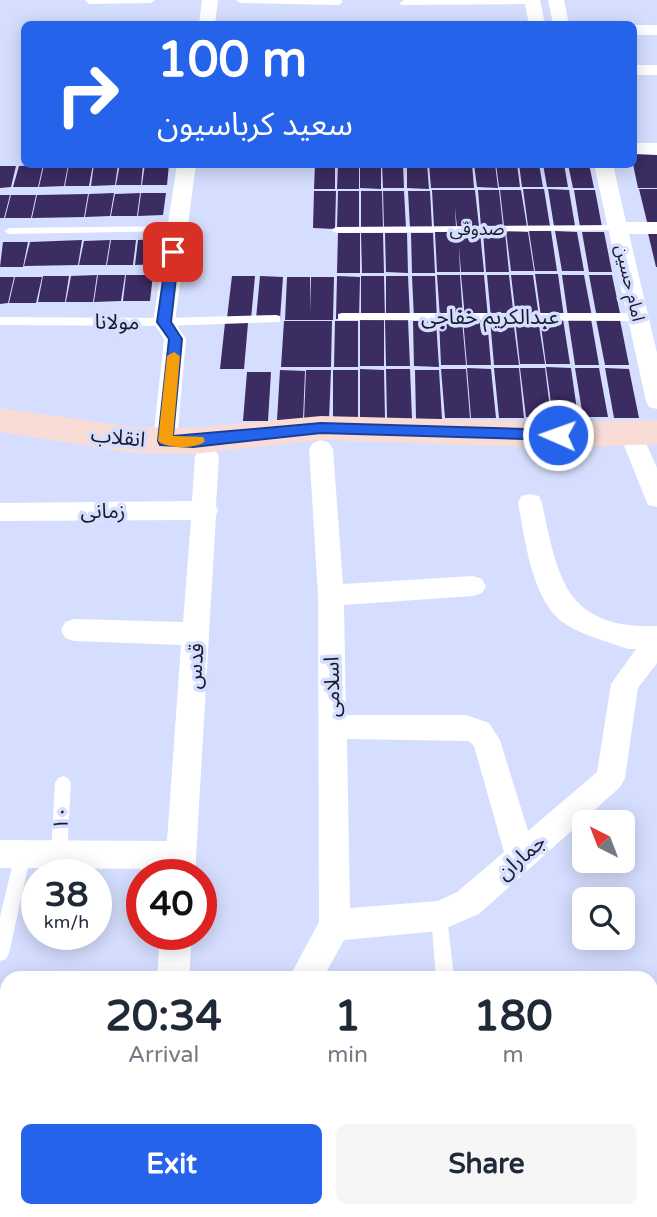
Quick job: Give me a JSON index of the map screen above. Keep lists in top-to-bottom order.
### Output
{
  "streets": {
    "street": [
      "امام حسین",
      "انقلاب",
      "زمانی",
      "قدس",
      "اسلامی",
      "جماران"
    ],
    "lane": [
      "صدوقی",
      "عبدالکریم خفاجی",
      "مولانا",
      "۱۰"
    ]
  },
  "crossings": [
    ["صدوقی", "امام حسین"],
    ["امام حسین", "عبدالکریم خفاجی"],
    ["زمانی", "قدس"],
    ["اسلامی", "جماران"]
  ],
  "north": "top left",
  "page": {
    "turn": ["100 m", "سعید کرباسیون"],
    "speed": "38 km/h",
    "limit": "40",
    "eta": [
      "20:34",
      "Arrival",
      "1",
      "min",
      "180",
      "m"
    ],
    "buttons": ["Exit", "Share"]
  }
}
